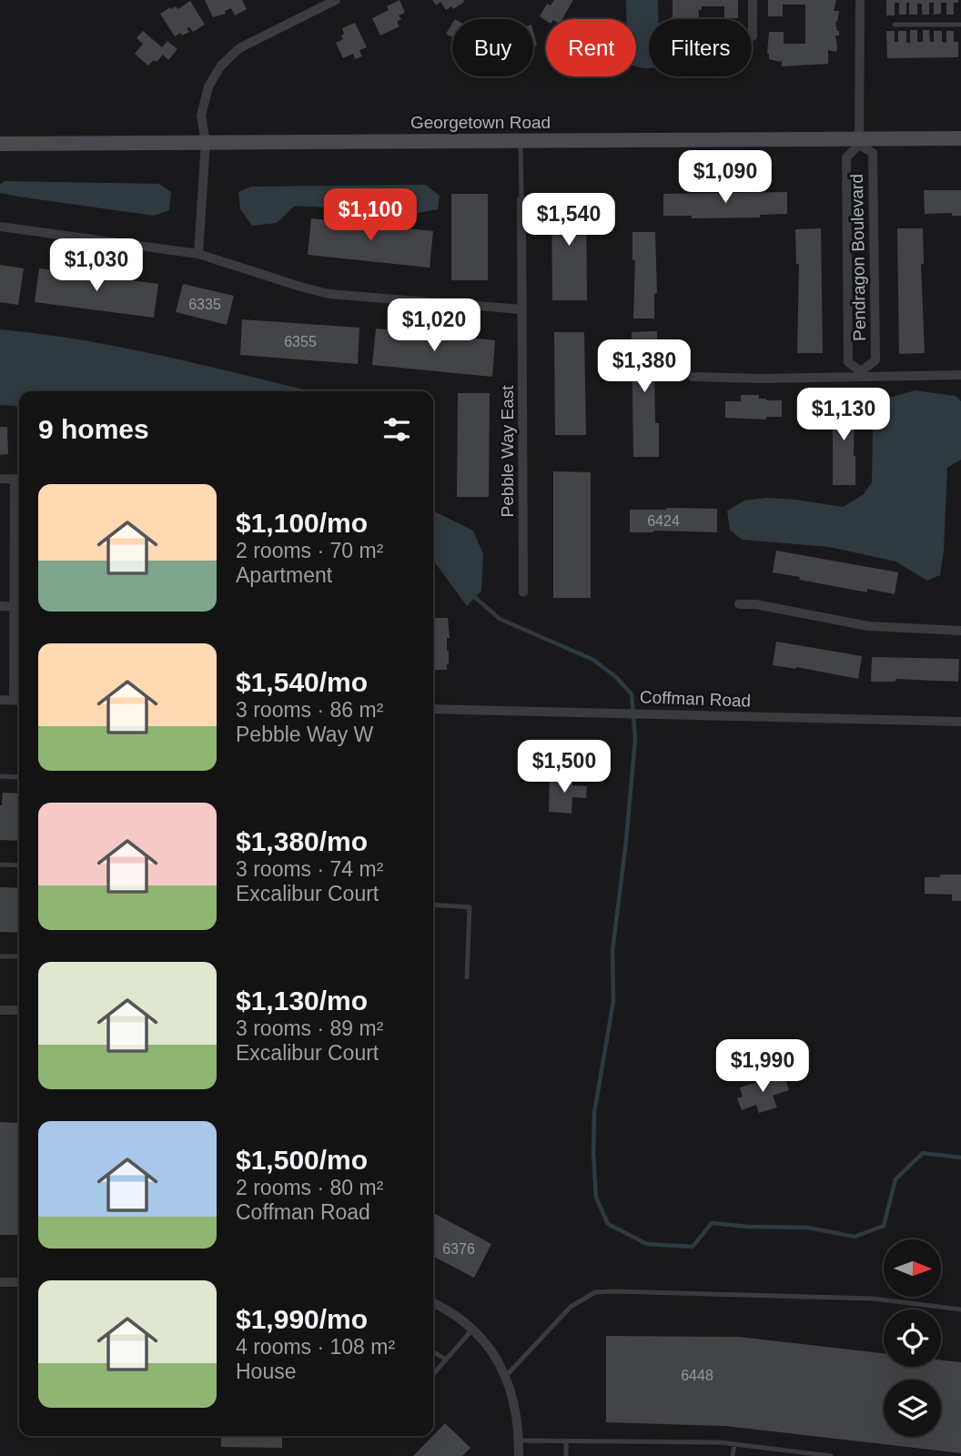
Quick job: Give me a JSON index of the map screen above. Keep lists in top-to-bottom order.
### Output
{
  "streets": {
    "main road": ["Georgetown Road"],
    "street": ["Pendragon Boulevard", "Pebble Way East", "Coffman Road"]
  },
  "crossings": [
    ["Georgetown Road", "Pendragon Boulevard"]
  ],
  "house_numbers": [
    "6335",
    "6355",
    "6424",
    "6376",
    "6448"
  ],
  "north": "right",
  "page": {
    "chip": ["Buy", "Rent", "Filters"],
    "price": [
      "$1,090",
      "$1,100",
      "$1,540",
      "$1,030",
      "$1,020",
      "$1,380",
      "$1,130",
      "$1,500",
      "$1,990"
    ],
    "heading": "9 homes",
    "list": [
      {
        "name": "$1,100/mo",
        "note": "2 rooms · 70 m² · Apartment"
      },
      {
        "name": "$1,540/mo",
        "note": "3 rooms · 86 m² · Pebble Way W"
      },
      {
        "name": "$1,380/mo",
        "note": "3 rooms · 74 m² · Excalibur Court"
      },
      {
        "name": "$1,130/mo",
        "note": "3 rooms · 89 m² · Excalibur Court"
      },
      {
        "name": "$1,500/mo",
        "note": "2 rooms · 80 m² · Coffman Road"
      },
      {
        "name": "$1,990/mo",
        "note": "4 rooms · 108 m² · House"
      }
    ]
  }
}
